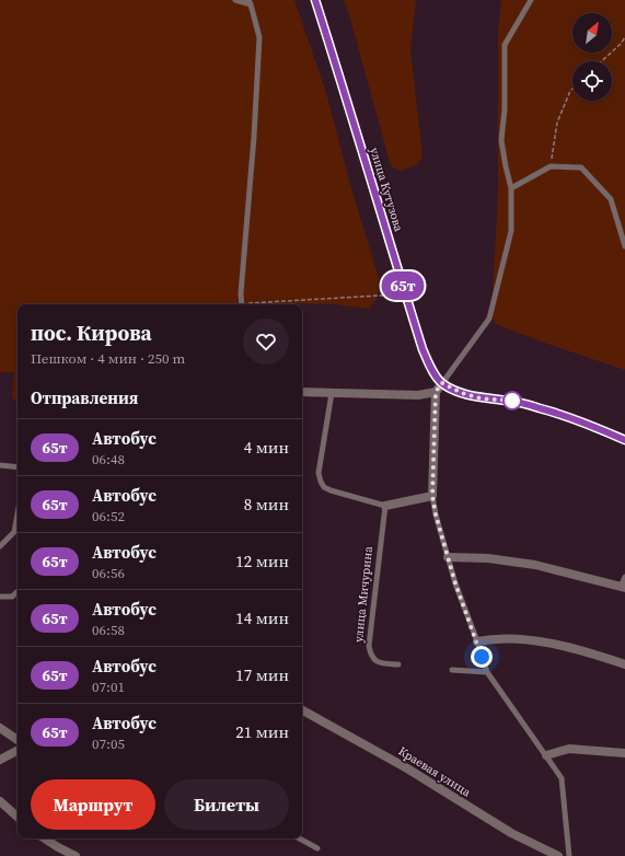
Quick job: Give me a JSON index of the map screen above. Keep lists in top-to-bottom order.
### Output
{
  "streets": {
    "main road": ["улица Кутузова"],
    "street": ["Краевая улица"],
    "lane": ["улица Мичурина"]
  },
  "lines": ["bus line 65т"],
  "north": "top right",
  "page": {
    "on_map": "65т",
    "heading": [
      ["пос. Кирова", "Пешком · 4 мин · 250 m"],
      "Отправления"
    ],
    "list": [
      {
        "mark": "65т",
        "name": "Автобус",
        "note": "06:48",
        "value": "4 мин"
      },
      {
        "mark": "65т",
        "name": "Автобус",
        "note": "06:52",
        "value": "8 мин"
      },
      {
        "mark": "65т",
        "name": "Автобус",
        "note": "06:56",
        "value": "12 мин"
      },
      {
        "mark": "65т",
        "name": "Автобус",
        "note": "06:58",
        "value": "14 мин"
      },
      {
        "mark": "65т",
        "name": "Автобус",
        "note": "07:01",
        "value": "17 мин"
      },
      {
        "mark": "65т",
        "name": "Автобус",
        "note": "07:05",
        "value": "21 мин"
      }
    ],
    "buttons": ["Маршрут", "Билеты"]
  }
}
